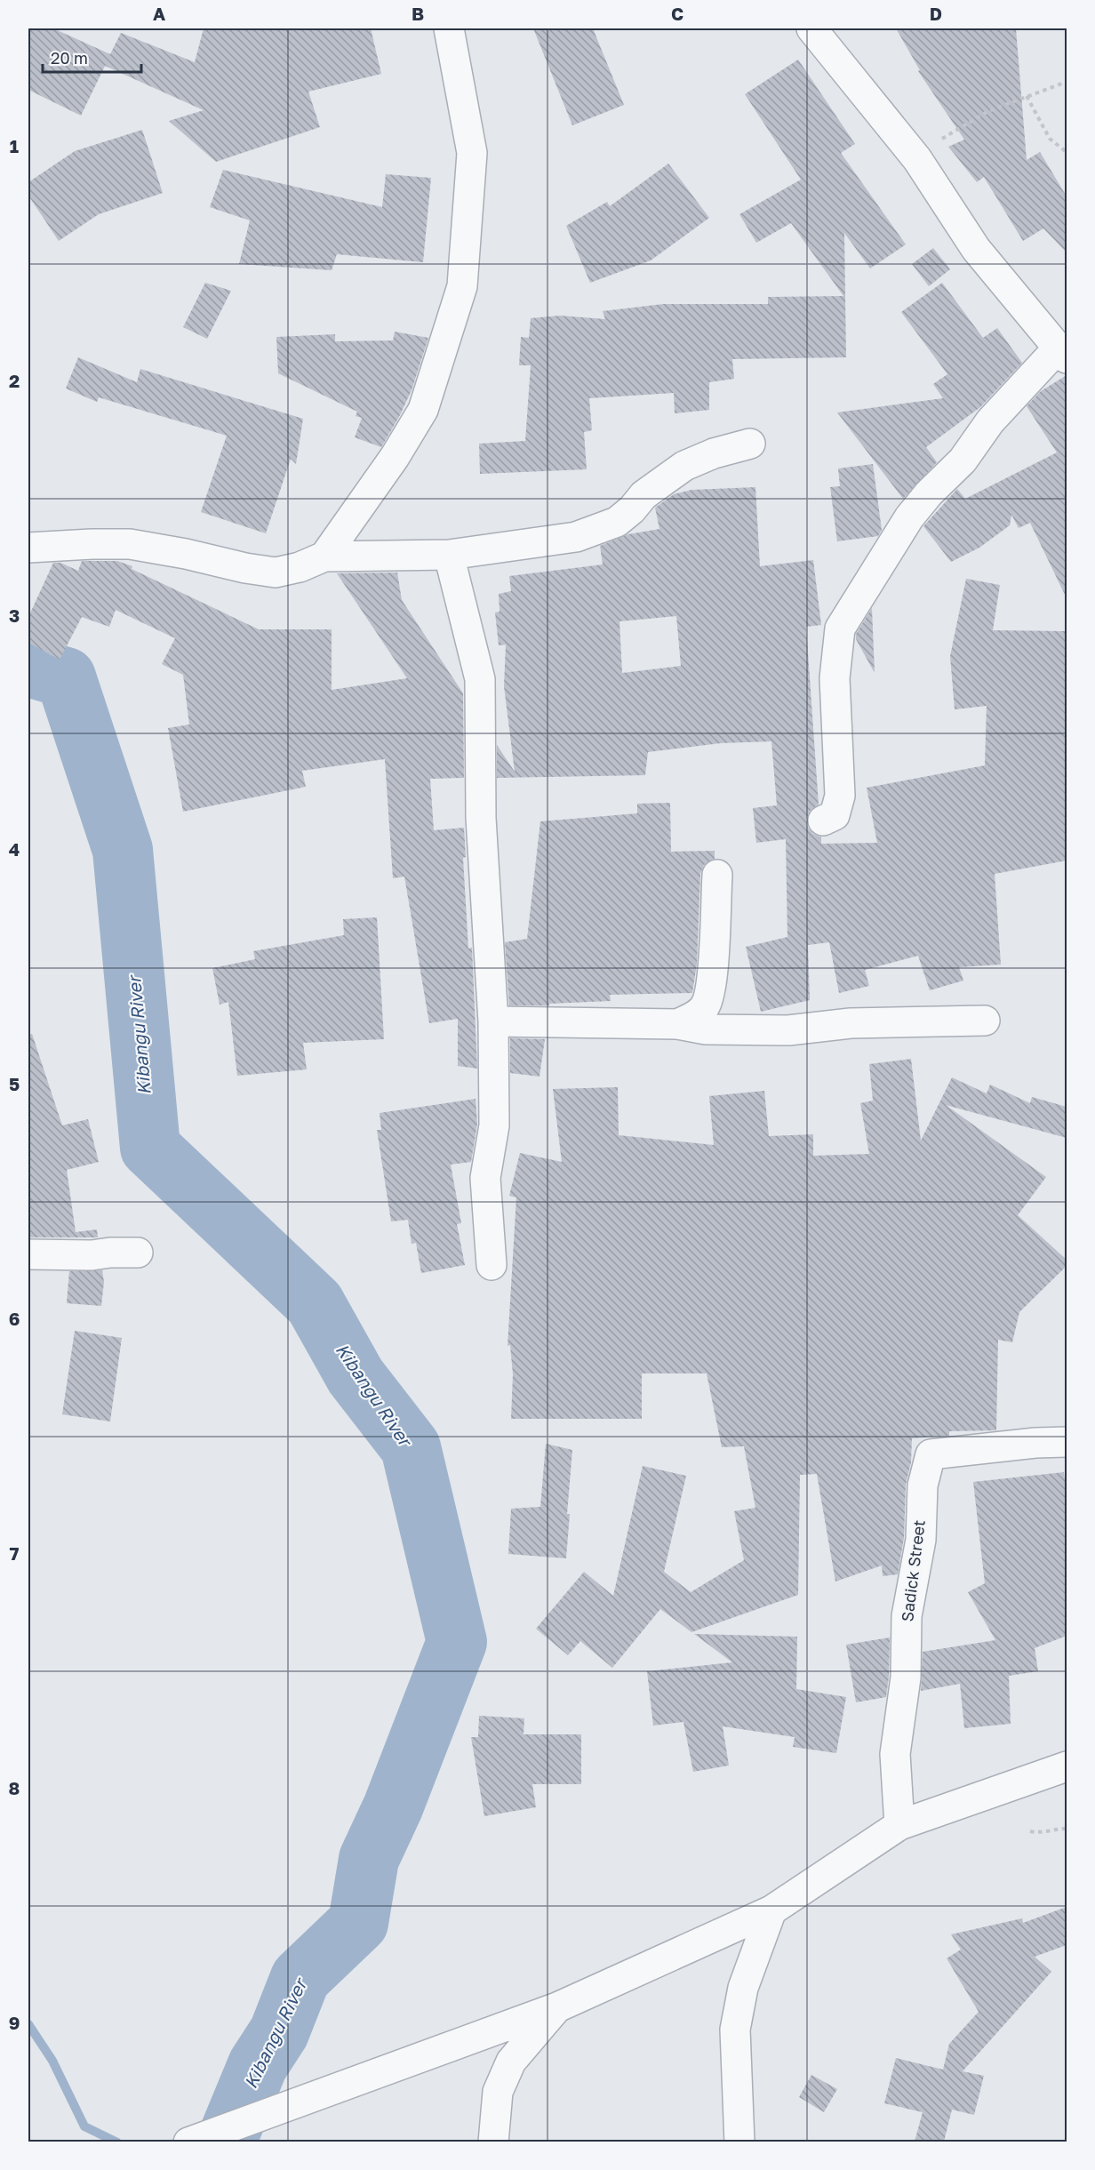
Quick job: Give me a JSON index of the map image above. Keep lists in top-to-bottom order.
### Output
{
  "streets": {
    "street": ["Sadick Street"]
  },
  "water": ["Kibangu River"],
  "scale_bar": "20 m",
  "grid": {
    "columns": [
      "A",
      "B",
      "C",
      "D"
    ],
    "rows": [
      "1",
      "2",
      "3",
      "4",
      "5",
      "6",
      "7",
      "8",
      "9"
    ]
  }
}
